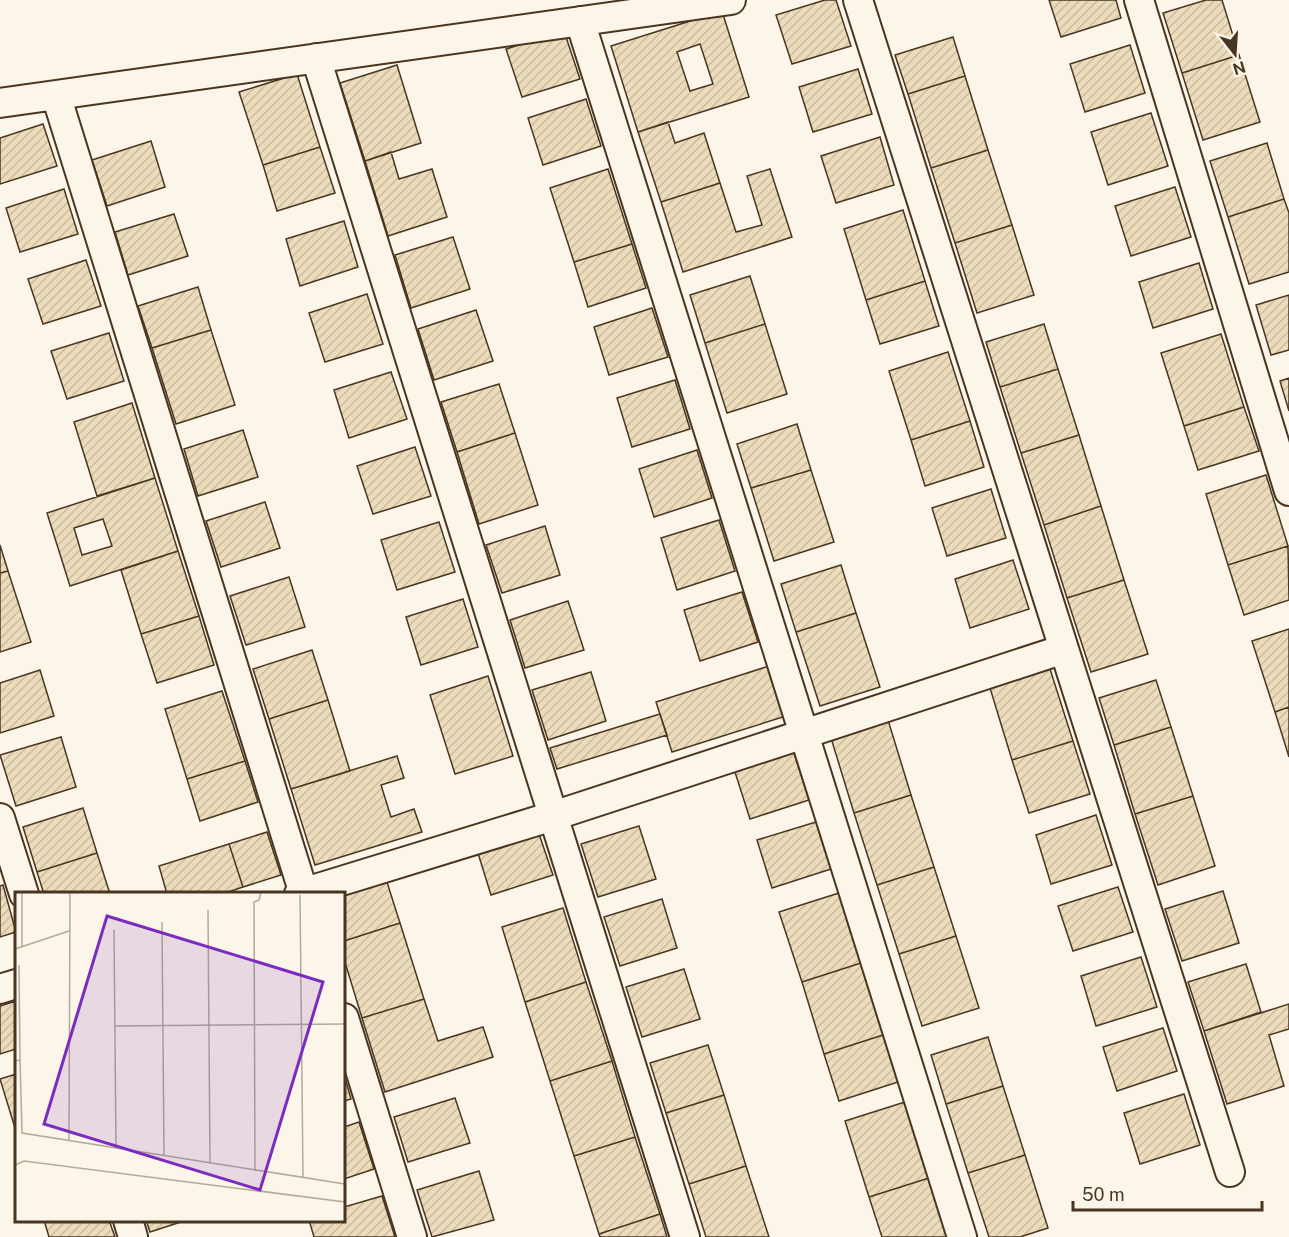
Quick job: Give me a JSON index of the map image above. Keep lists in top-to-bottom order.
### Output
{
  "scale_bar": "50 m",
  "north": "bottom"
}
